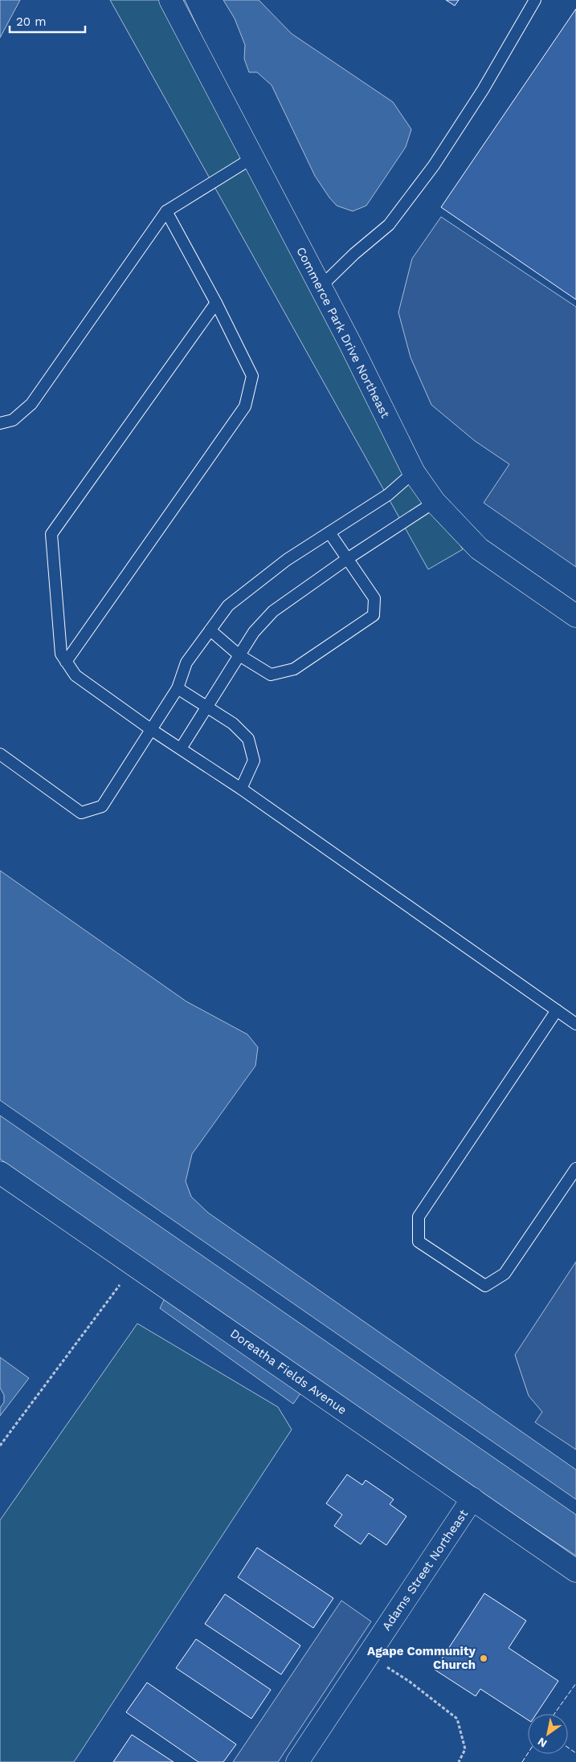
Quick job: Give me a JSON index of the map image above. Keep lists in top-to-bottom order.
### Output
{
  "streets": {
    "street": ["Commerce Park Drive Northeast", "Doreatha Fields Avenue", "Adams Street Northeast"]
  },
  "crossings": [
    ["Doreatha Fields Avenue", "Adams Street Northeast"]
  ],
  "places": ["Agape Community Church"],
  "scale_bar": "20 m",
  "north": "bottom left"
}
